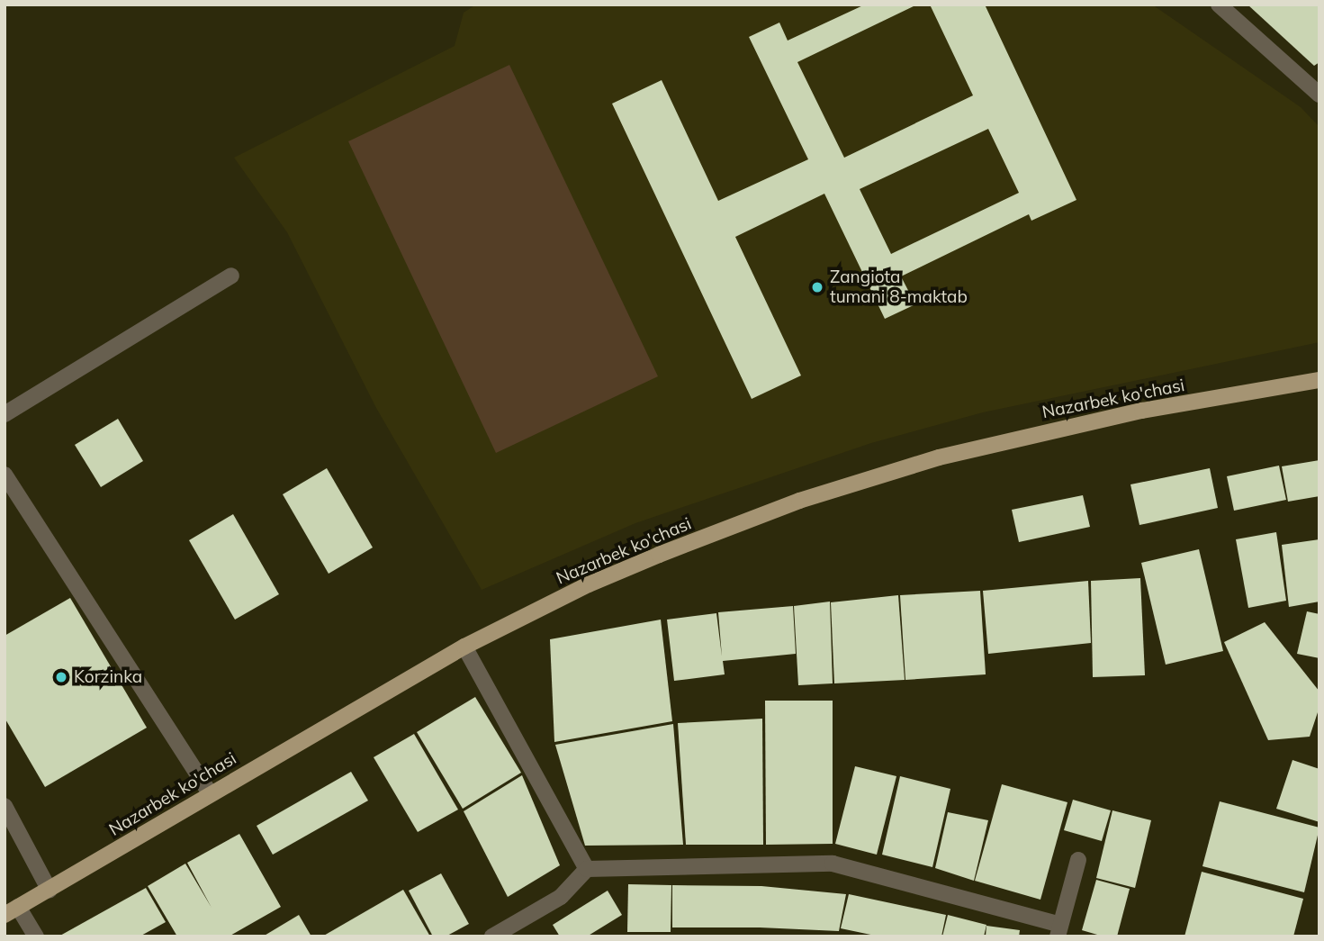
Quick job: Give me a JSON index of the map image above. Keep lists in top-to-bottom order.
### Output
{
  "streets": {
    "main road": ["Nazarbek ko'chasi"]
  },
  "places": ["Zangiota tumani 8-maktab", "Korzinka"]
}
